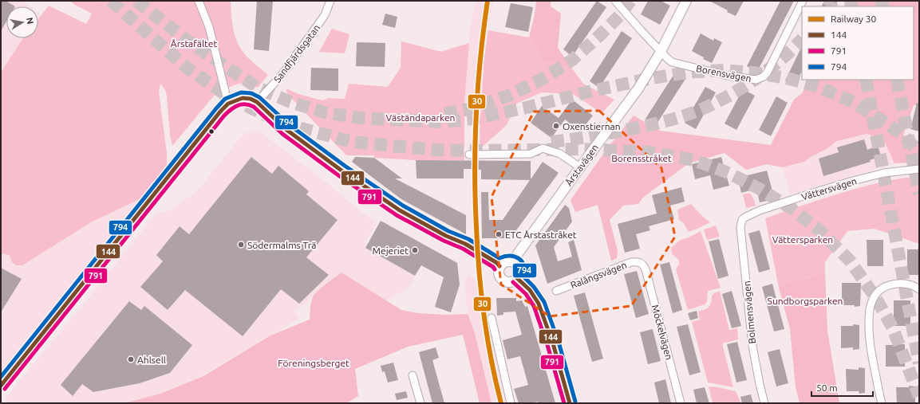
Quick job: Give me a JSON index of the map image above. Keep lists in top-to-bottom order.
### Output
{
  "streets": {
    "main road": ["Årstavägen"],
    "street": [
      "Sandfjärdsgatan",
      "Borensvägen",
      "Vättersvägen",
      "Ralångsvägen",
      "Bolmensvägen",
      "Möckelvägen"
    ]
  },
  "crossings": [
    ["Borensvägen", "Årstavägen"],
    ["Vättersvägen", "Bolmensvägen"],
    ["Ralångsvägen", "Möckelvägen"]
  ],
  "parks": [
    "Årstafältet",
    "Väständaparken",
    "Borensstråket",
    "Vättersparken",
    "Sundborgsparken",
    "Föreningsberget"
  ],
  "places": [
    "Oxenstiernan",
    "ETC Årstastråket",
    "Södermalms Trä",
    "Mejeriet",
    "Ahlsell"
  ],
  "lines": [
    "rail line 30",
    "transit line 794",
    "transit line 144",
    "transit line 791"
  ],
  "legend": [
    "Railway 30",
    "144",
    "791",
    "794"
  ],
  "scale_bar": "50 m",
  "north": "right"
}
